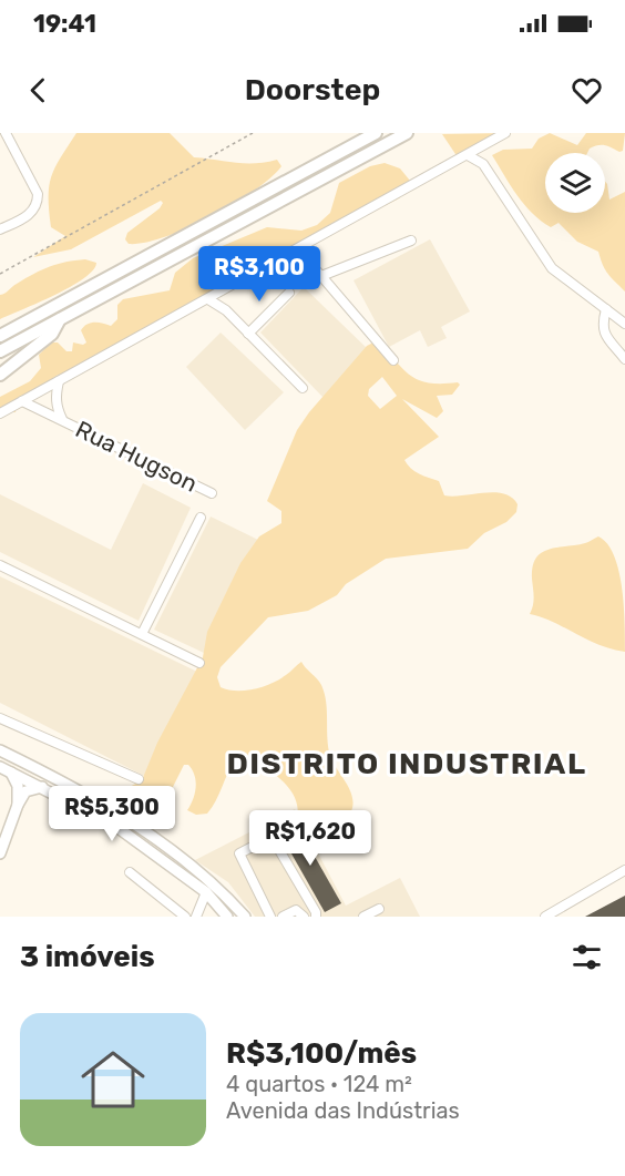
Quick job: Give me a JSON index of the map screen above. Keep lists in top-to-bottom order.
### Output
{
  "streets": {
    "street": ["Rua Hugson"]
  },
  "districts": ["DISTRITO INDUSTRIAL"],
  "page": {
    "status": "19:41",
    "header": "Doorstep",
    "price": ["R$3,100", "R$5,300", "R$1,620"],
    "heading": "3 imóveis",
    "list": [
      {
        "name": "R$3,100/mês",
        "note": "4 quartos · 124 m² · Avenida das Indústrias"
      }
    ]
  }
}
